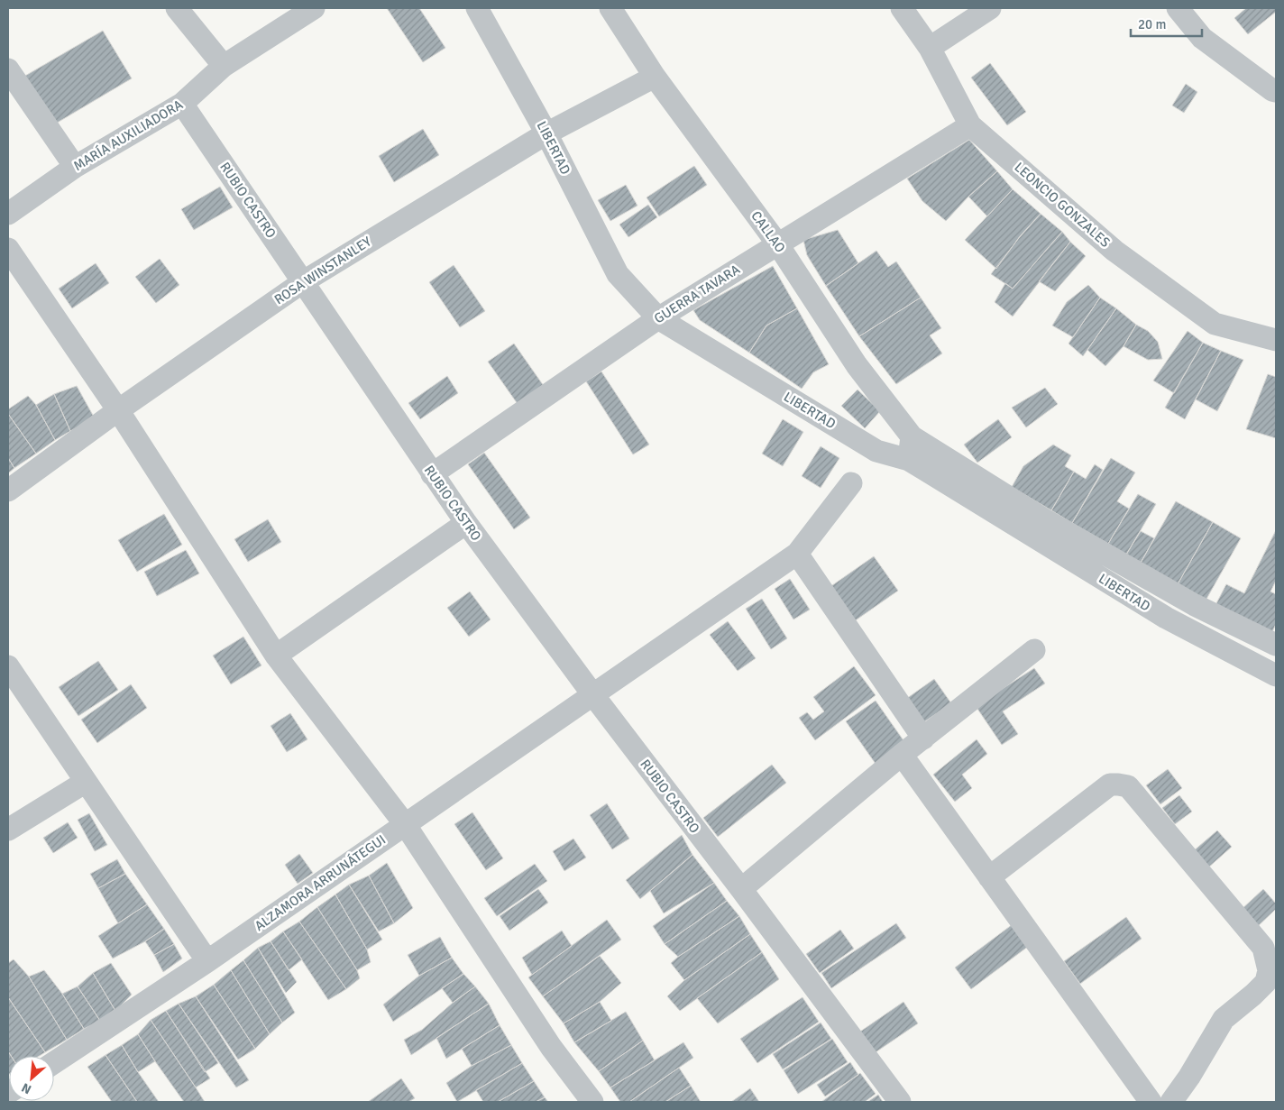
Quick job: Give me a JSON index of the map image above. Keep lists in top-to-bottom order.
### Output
{
  "streets": {
    "street": [
      "MARÍA AUXILIADORA",
      "LIBERTAD",
      "RUBIO CASTRO",
      "LEONCIO GONZALES",
      "CALLAO",
      "ROSA WINSTANLEY",
      "GUERRA TAVARA",
      "ALZAMORA ARRUNÁTEGUI"
    ]
  },
  "crossings": [
    ["MARÍA AUXILIADORA", "RUBIO CASTRO"],
    ["LIBERTAD", "ROSA WINSTANLEY"],
    ["LIBERTAD", "GUERRA TAVARA"],
    ["RUBIO CASTRO", "ROSA WINSTANLEY"],
    ["RUBIO CASTRO", "GUERRA TAVARA"],
    ["RUBIO CASTRO", "ALZAMORA ARRUNÁTEGUI"],
    ["LEONCIO GONZALES", "GUERRA TAVARA"],
    ["CALLAO", "ROSA WINSTANLEY"],
    ["CALLAO", "GUERRA TAVARA"]
  ],
  "scale_bar": "20 m",
  "north": "bottom left"
}
